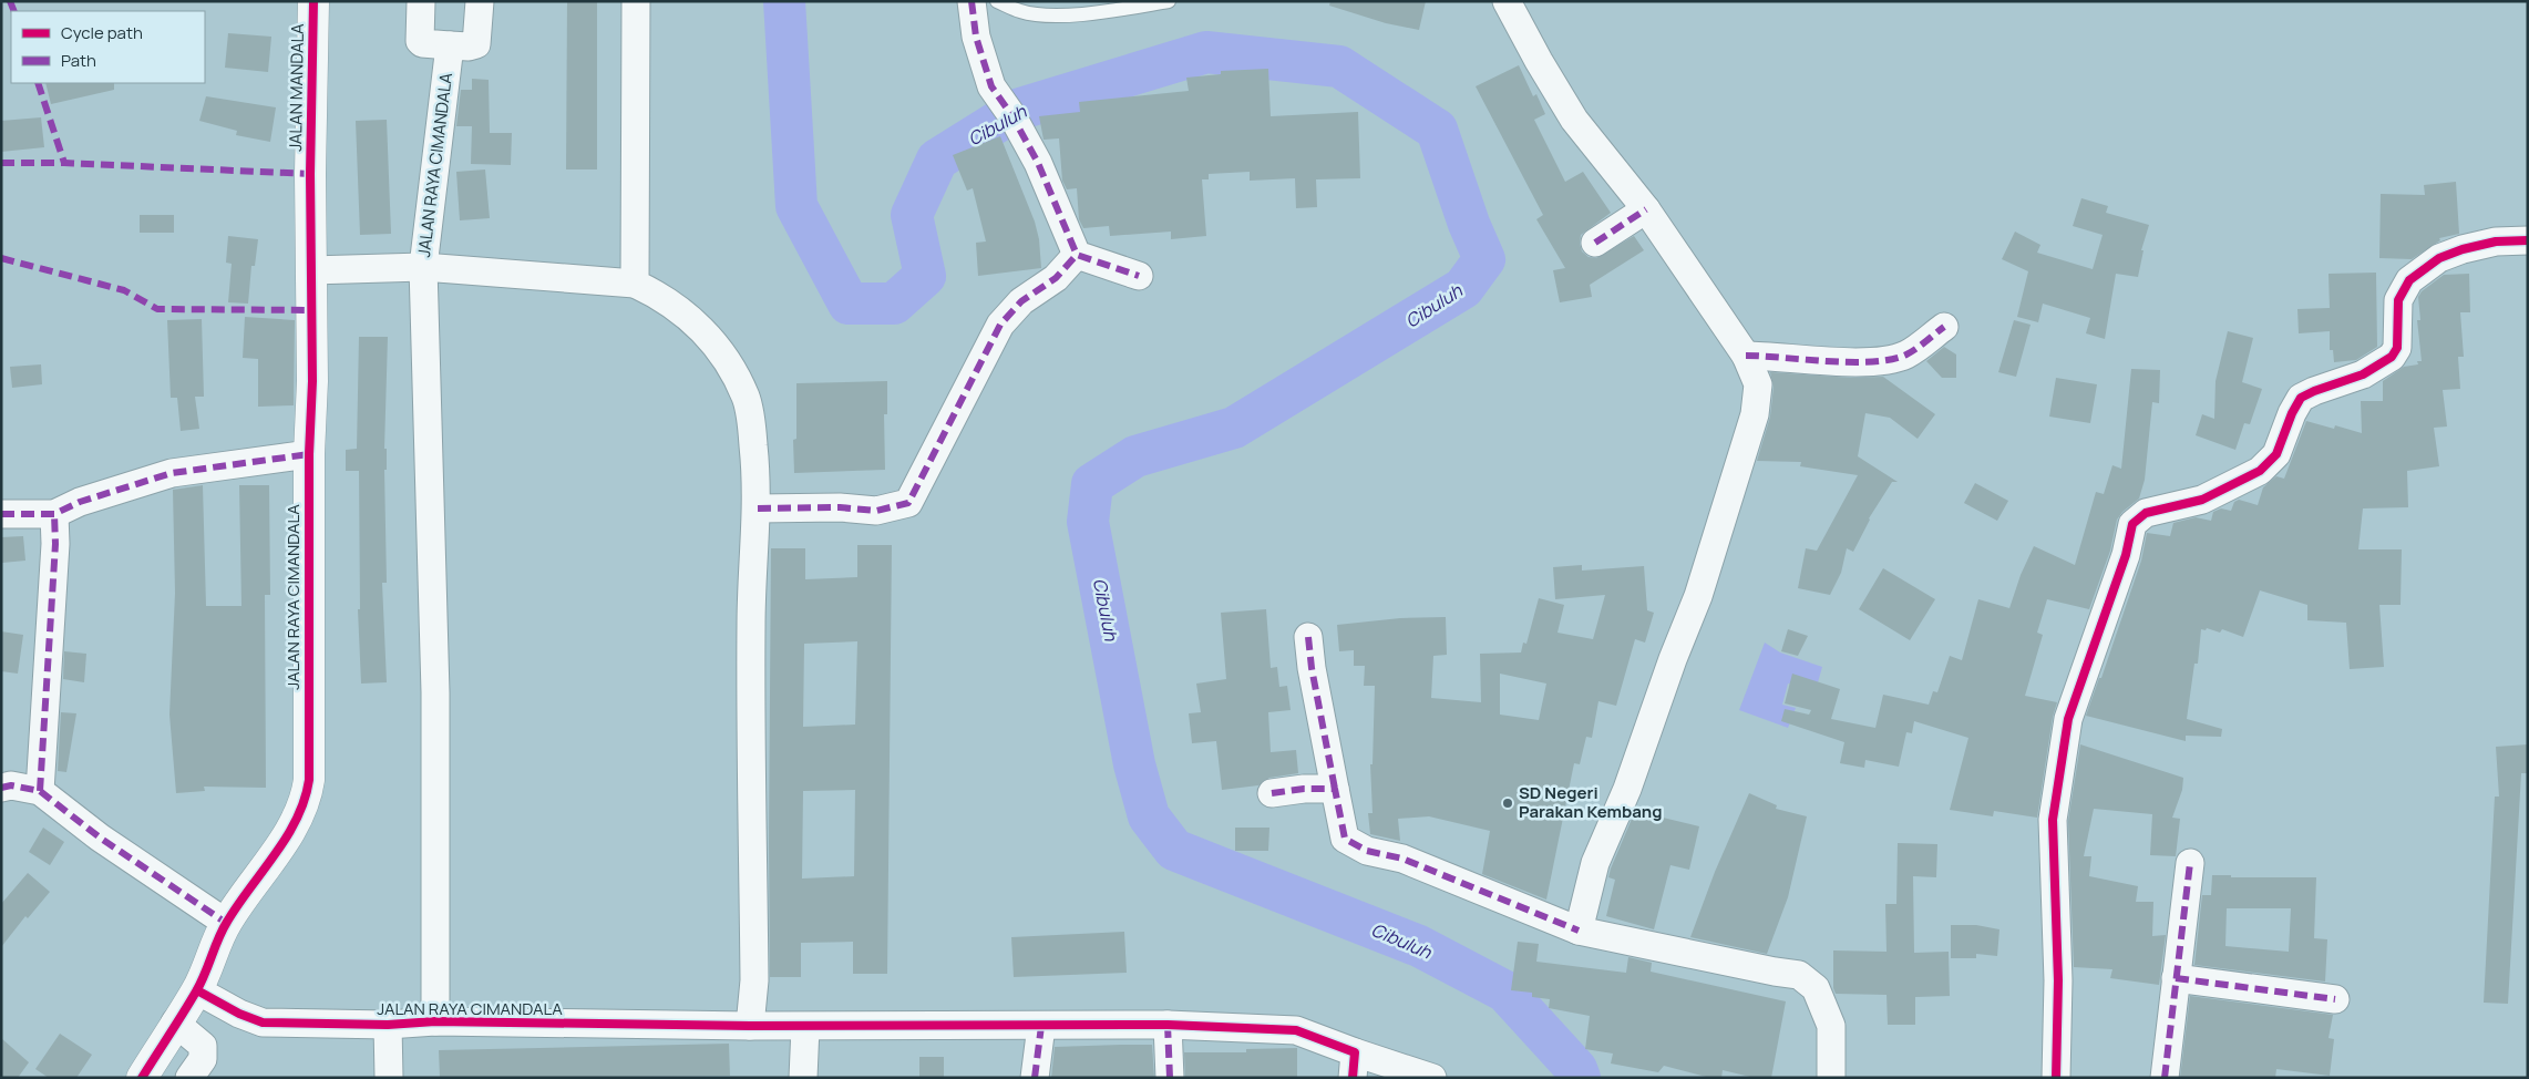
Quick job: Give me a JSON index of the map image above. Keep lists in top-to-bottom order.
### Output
{
  "streets": {
    "street": ["JALAN MANDALA", "JALAN RAYA CIMANDALA"]
  },
  "crossings": [
    ["JALAN MANDALA", "JALAN RAYA CIMANDALA"]
  ],
  "water": ["Cibuluh"],
  "places": ["SD Negeri Parakan Kembang"],
  "legend": ["Cycle path", "Path"]
}
